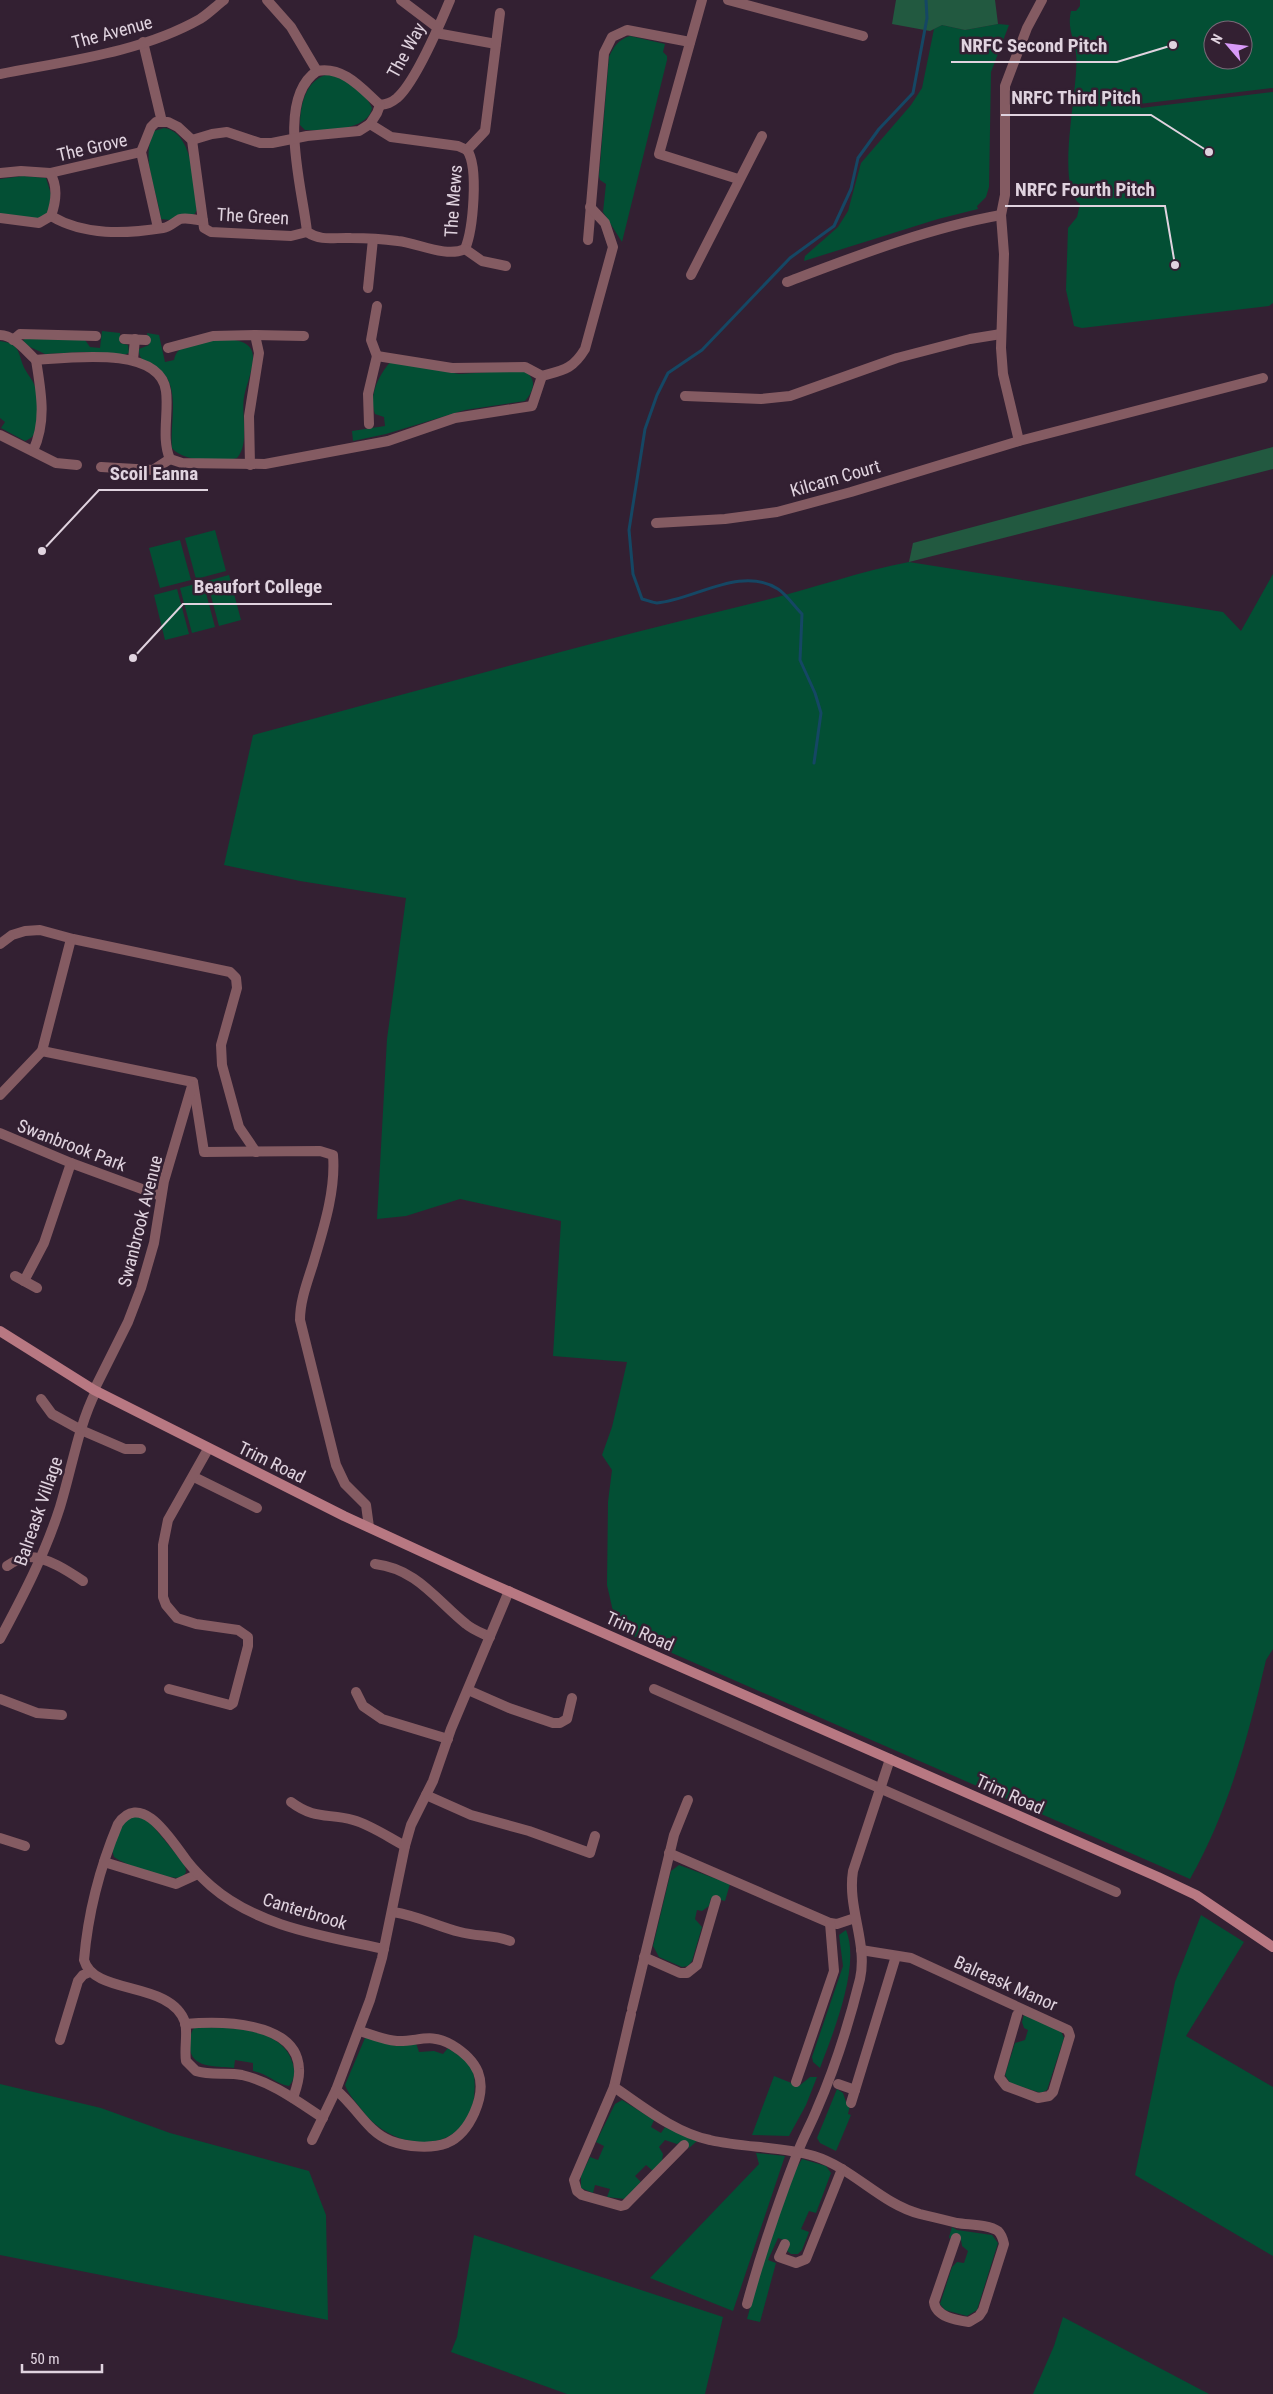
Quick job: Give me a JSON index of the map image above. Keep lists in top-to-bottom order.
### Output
{
  "streets": {
    "main road": ["Trim Road"],
    "street": [
      "The Avenue",
      "The Way",
      "The Grove",
      "The Mews",
      "The Green",
      "Kilcarn Court",
      "Swanbrook Park",
      "Swanbrook Avenue",
      "Balreask Village",
      "Canterbrook",
      "Balreask Manor"
    ]
  },
  "crossings": [
    ["The Grove", "The Green"],
    ["Swanbrook Park", "Swanbrook Avenue"],
    ["Swanbrook Avenue", "Trim Road"],
    ["Swanbrook Avenue", "Balreask Village"],
    ["Trim Road", "Balreask Village"]
  ],
  "places": [
    "NRFC Second Pitch",
    "NRFC Third Pitch",
    "NRFC Fourth Pitch",
    "Scoil Eanna",
    "Beaufort College"
  ],
  "scale_bar": "50 m",
  "north": "top left"
}
